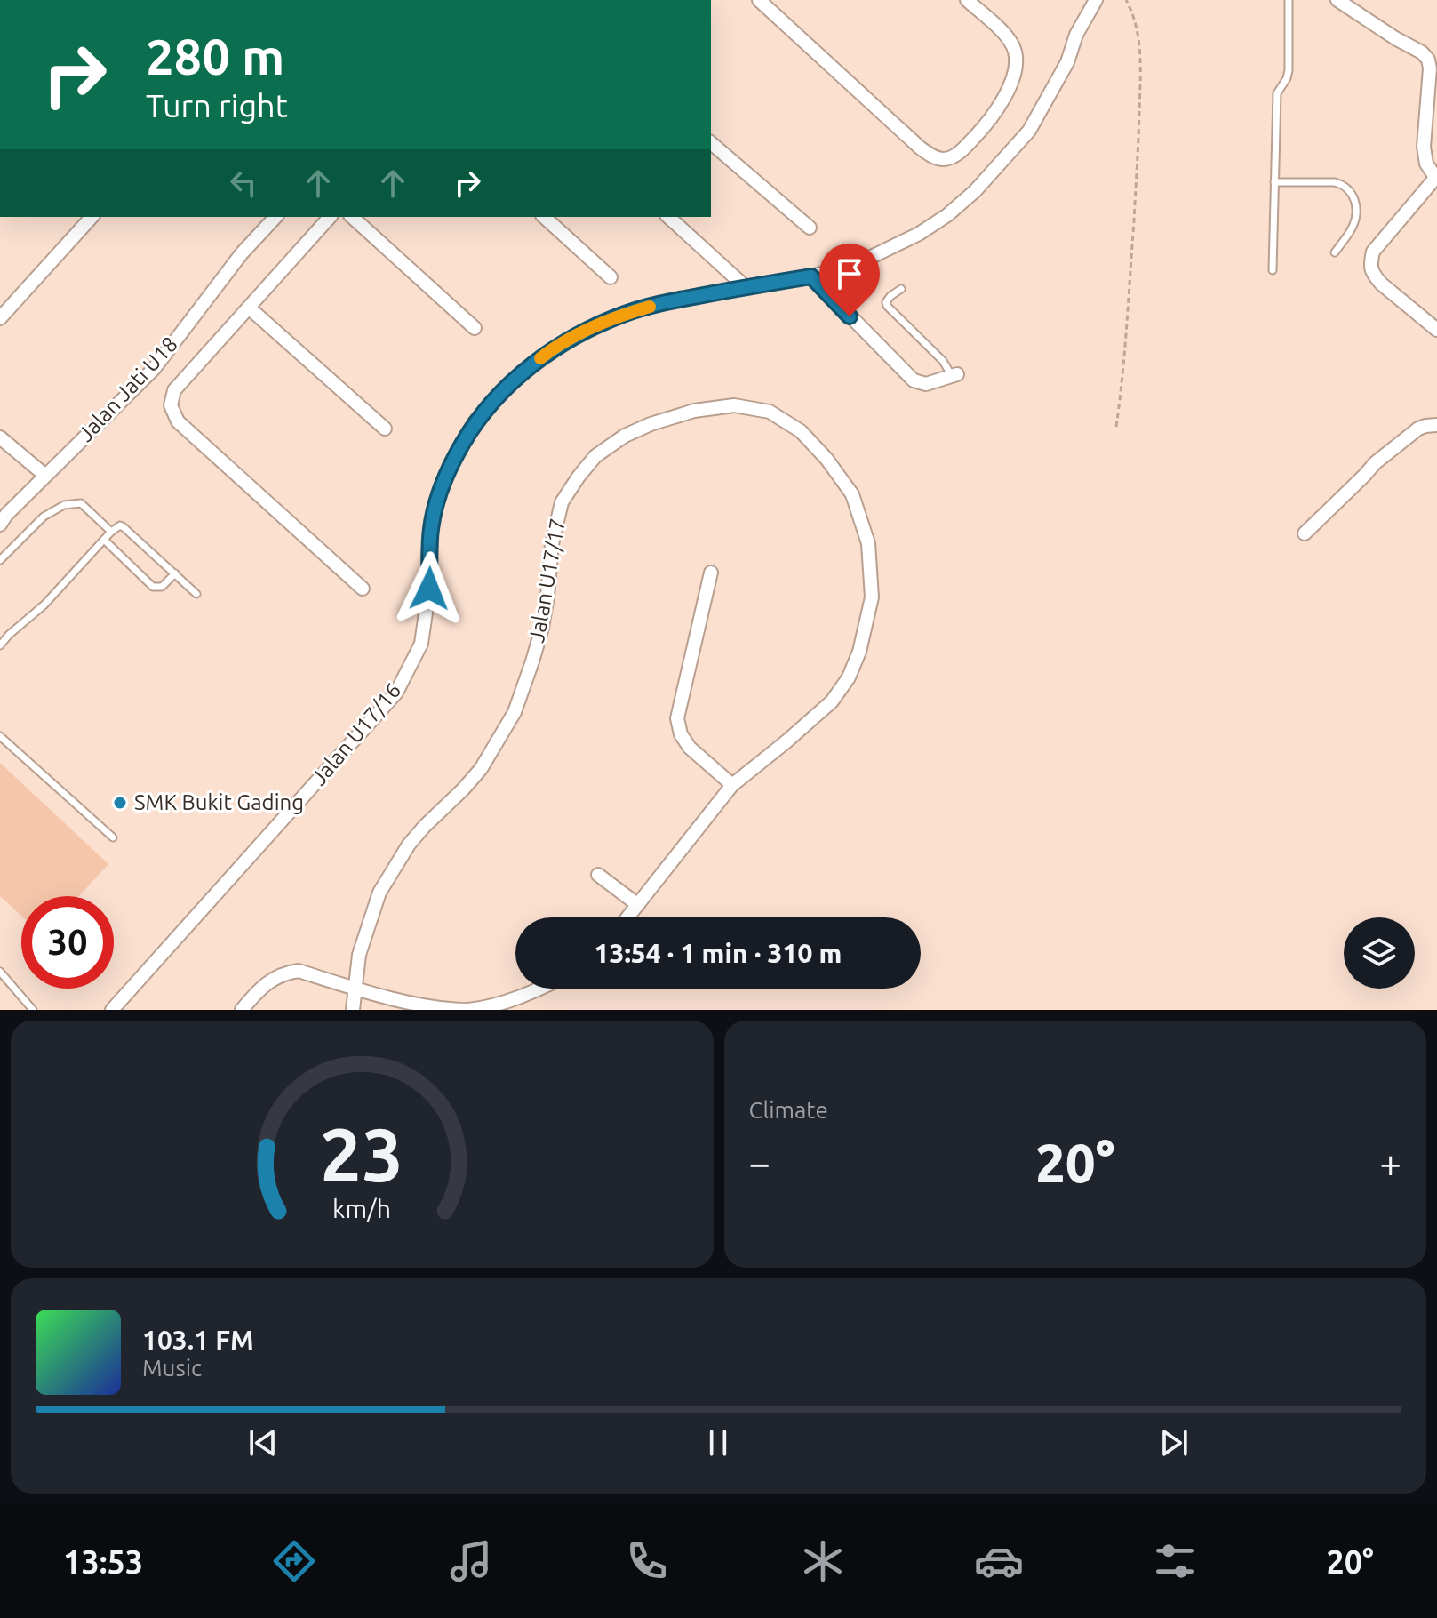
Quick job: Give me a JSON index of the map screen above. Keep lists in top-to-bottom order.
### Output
{
  "streets": {
    "street": ["Jalan Jati U18", "Jalan U17/17", "Jalan U17/16"]
  },
  "places": ["SMK Bukit Gading"],
  "page": {
    "turn": ["280 m", "Turn right"],
    "limit": "30",
    "trip": "13:54 · 1 min · 310 m",
    "tile": "Climate",
    "heat": ["−", "20°", "+"],
    "song": ["103.1 FM", "Music"],
    "tabs": ["13:53", "20°"],
    "gauge": ["23", "km/h"]
  }
}
